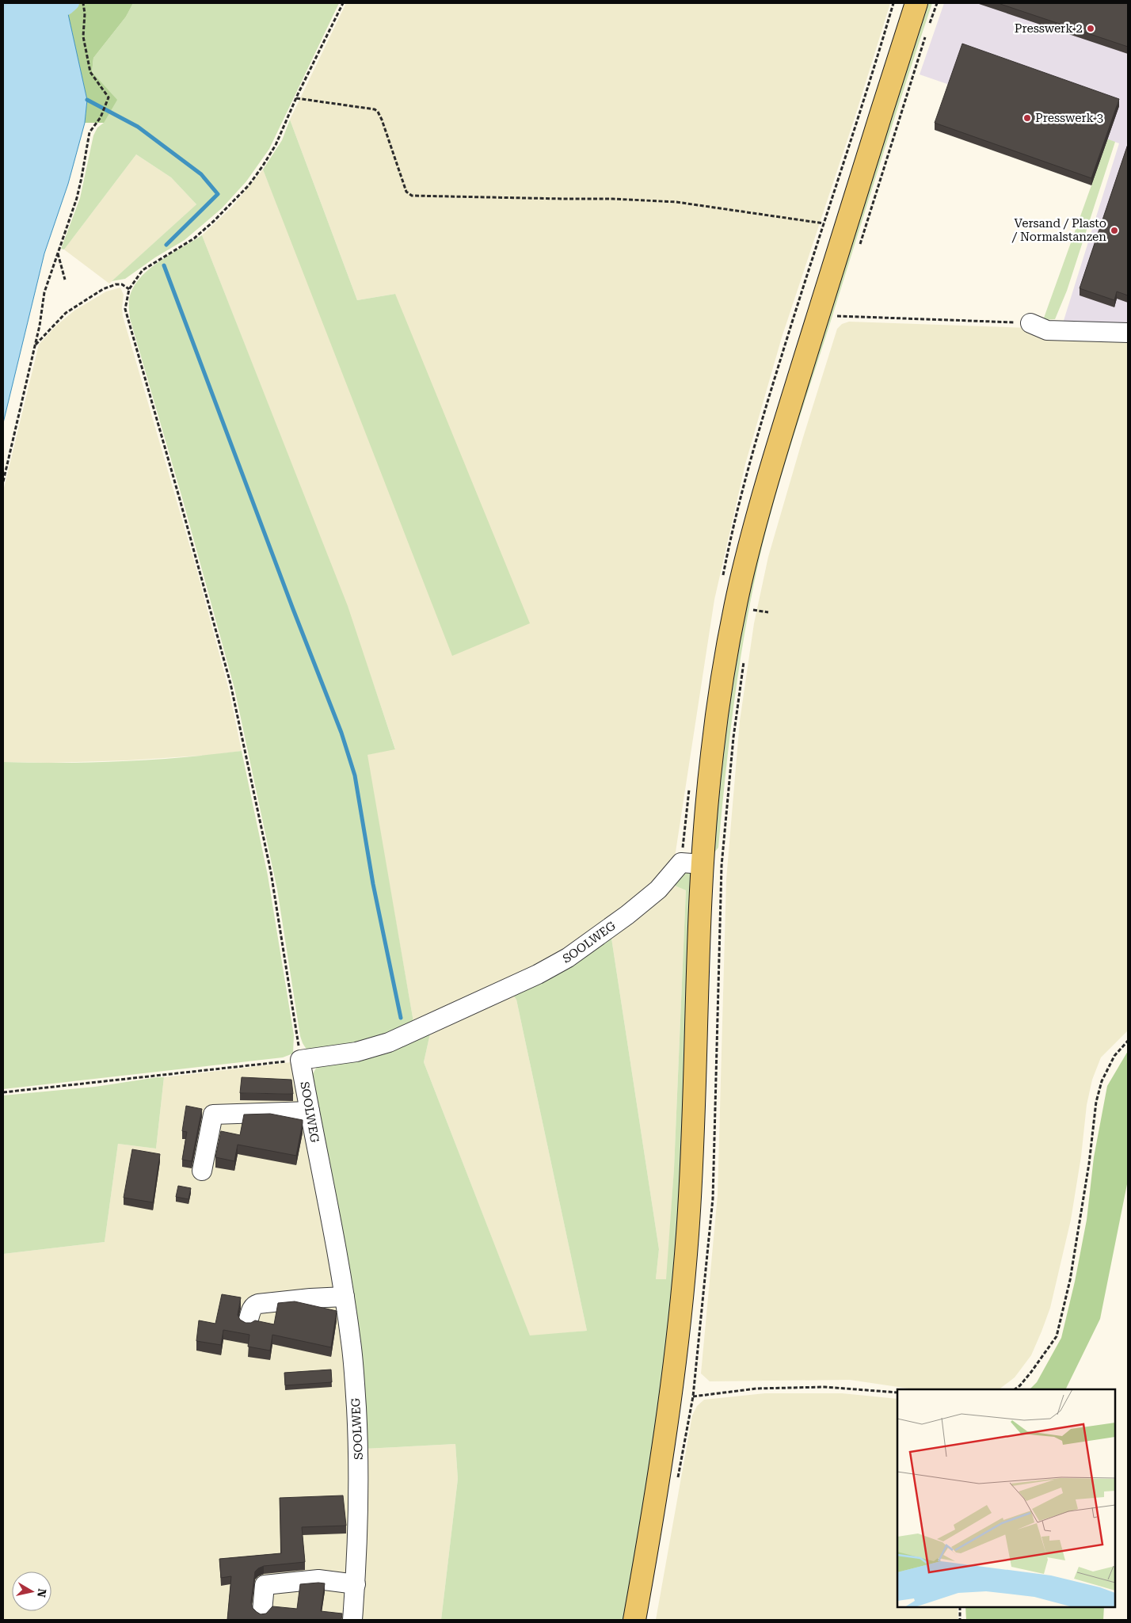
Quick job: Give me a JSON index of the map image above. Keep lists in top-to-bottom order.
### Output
{
  "streets": {
    "street": ["SOOLWEG"]
  },
  "places": ["Presswerk 2", "Presswerk 3", "Versand / Plasto / Normalstanzen"],
  "north": "right"
}
